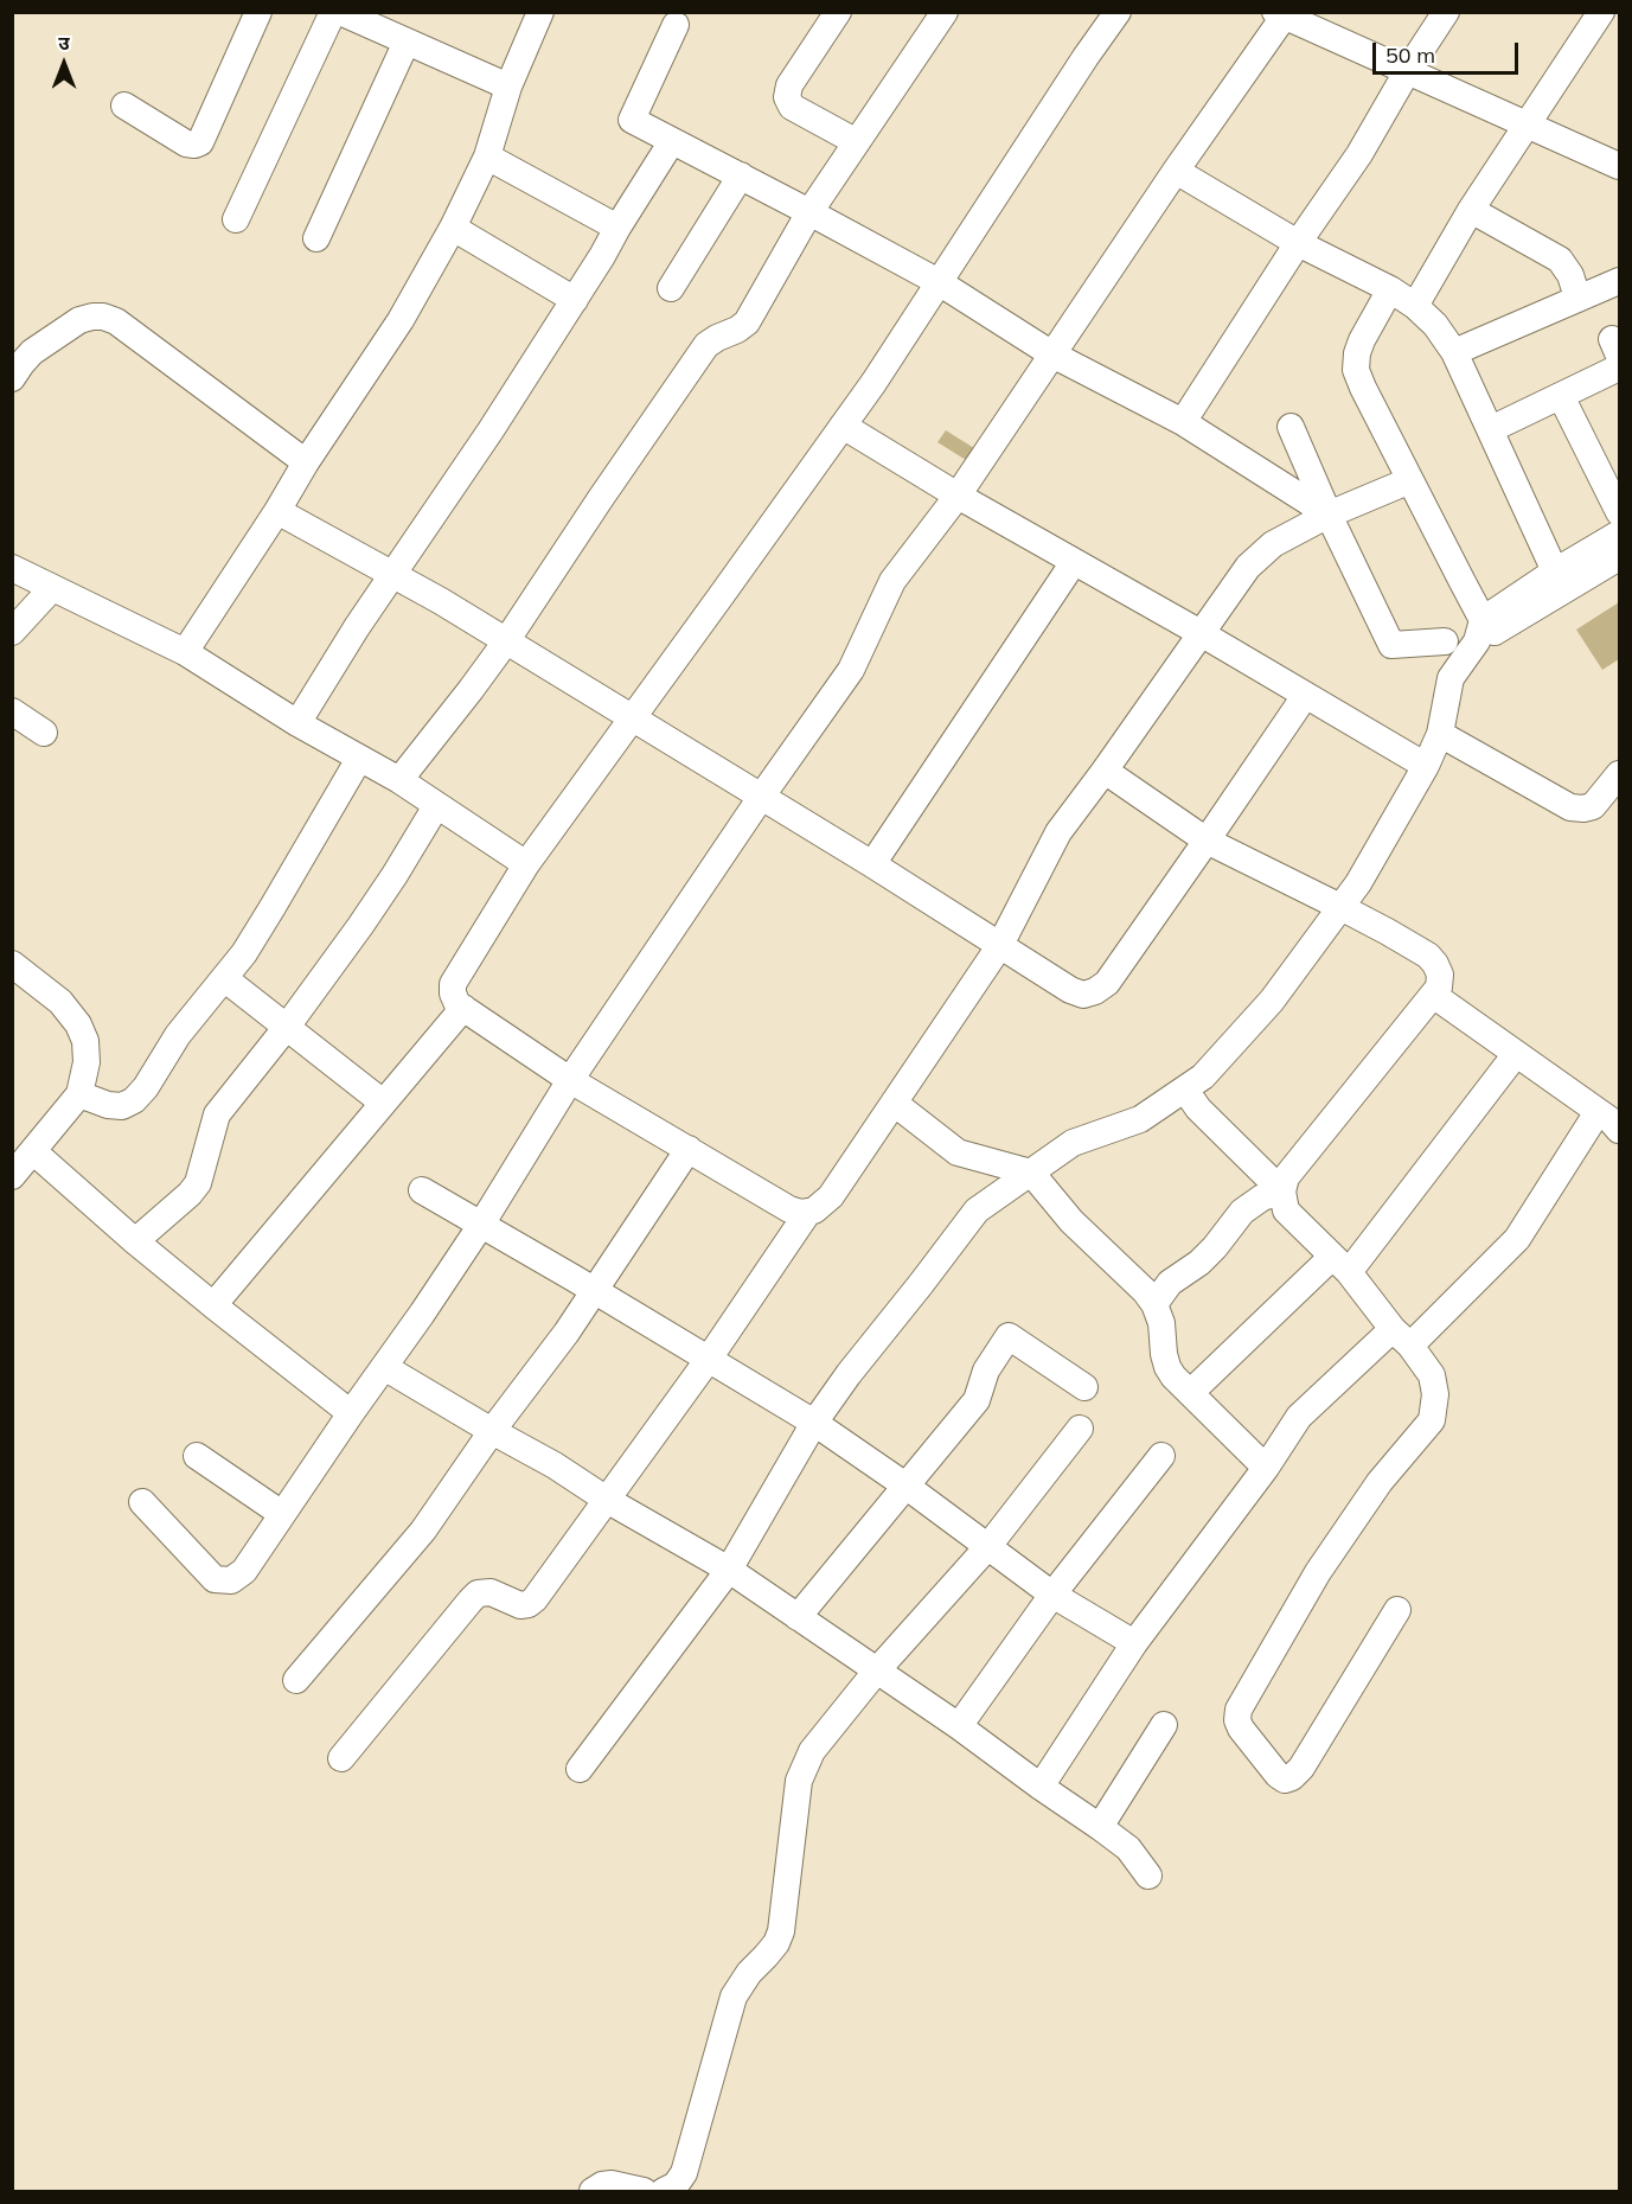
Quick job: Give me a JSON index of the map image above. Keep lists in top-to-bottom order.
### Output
{
  "scale_bar": "50 m",
  "north": "top"
}
